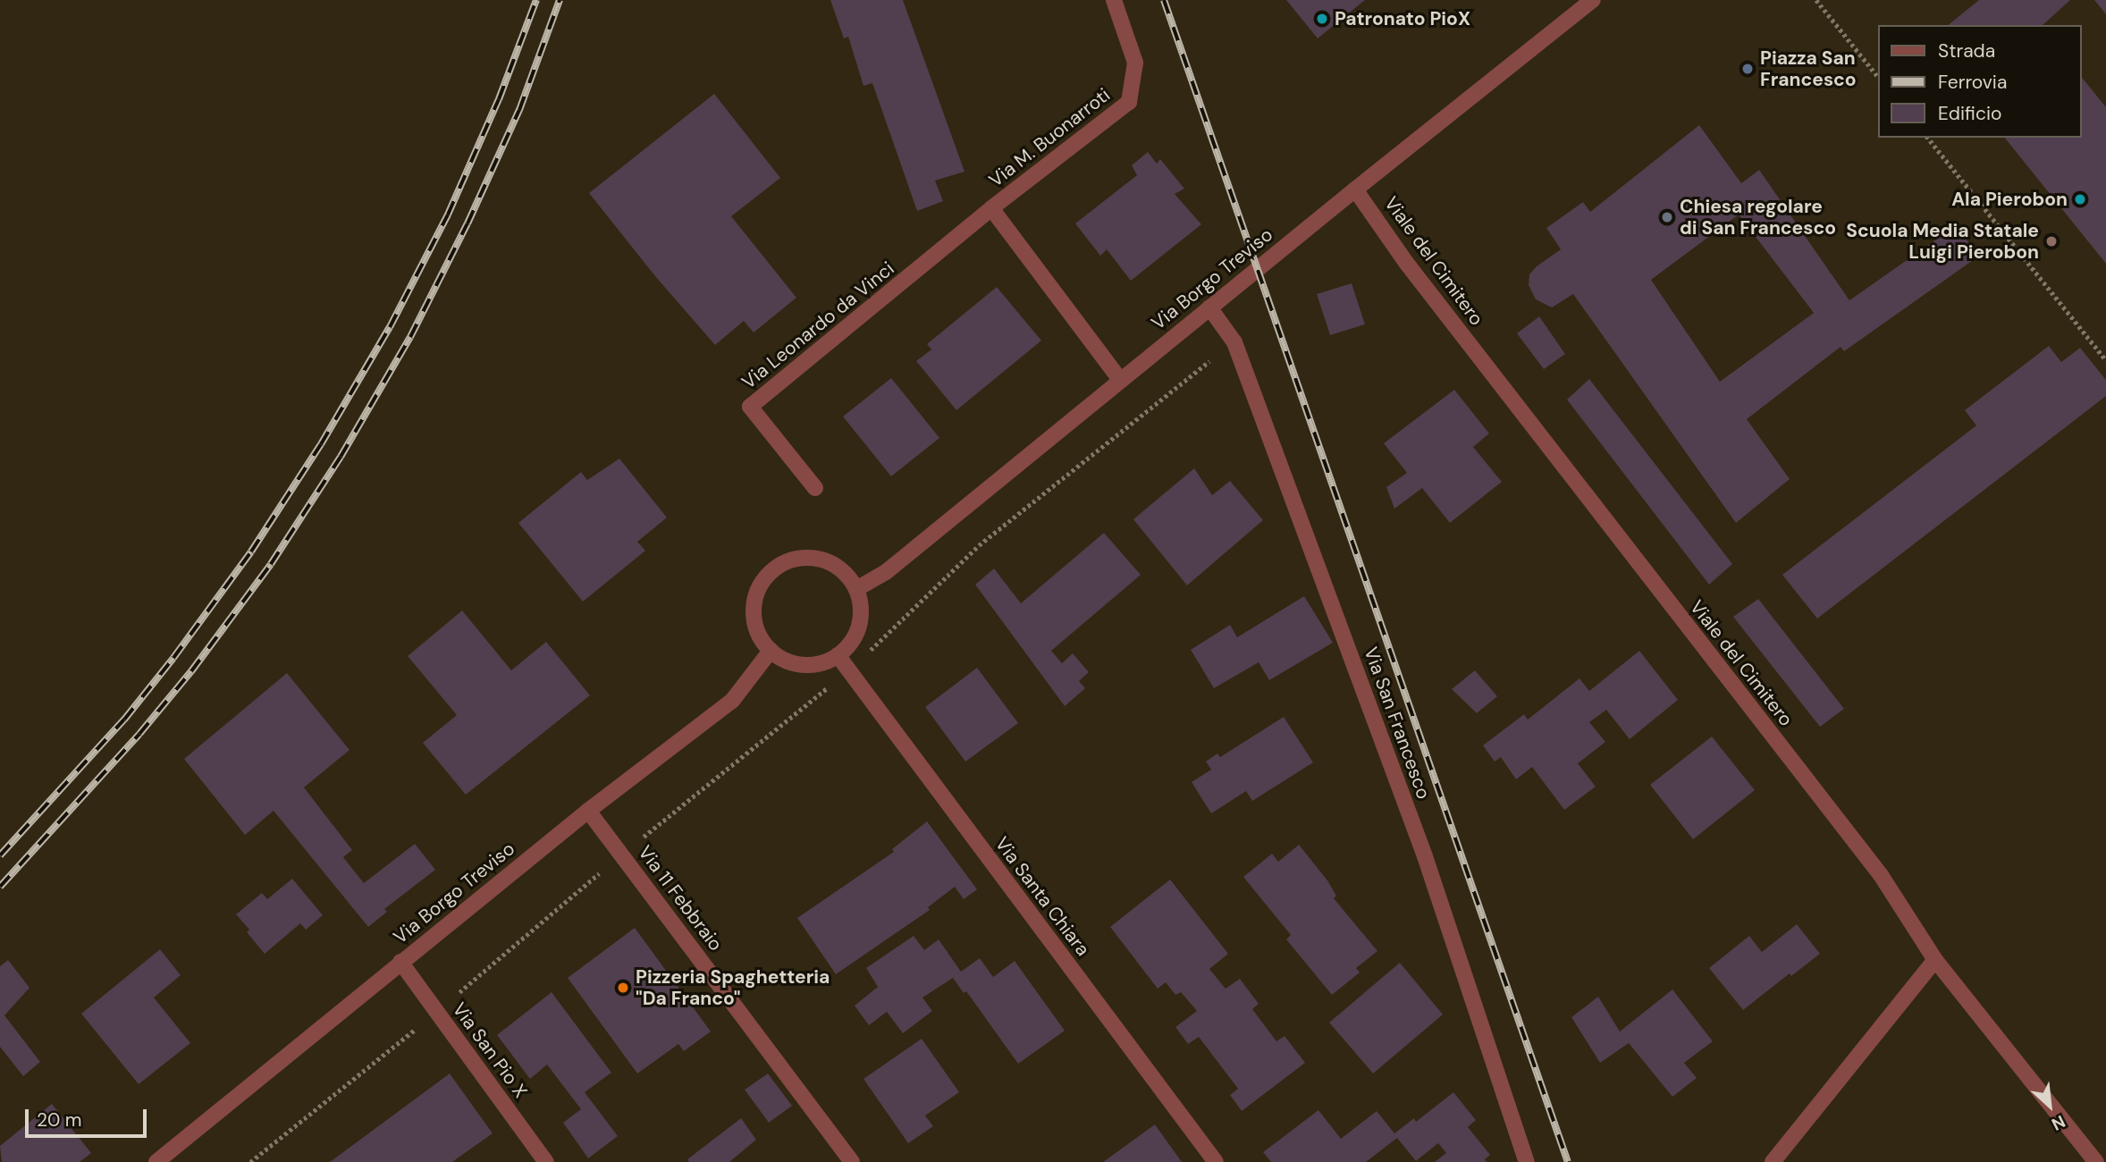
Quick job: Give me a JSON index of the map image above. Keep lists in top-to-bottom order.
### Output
{
  "streets": {
    "street": [
      "Via M. Buonarroti",
      "Viale del Cimitero",
      "Via Borgo Treviso",
      "Via Leonardo da Vinci",
      "Via San Francesco",
      "Via Santa Chiara",
      "Via 11 Febbraio",
      "Via San Pio X"
    ]
  },
  "crossings": [
    ["Via M. Buonarroti", "Via Borgo Treviso"],
    ["Via M. Buonarroti", "Via Leonardo da Vinci"],
    ["Viale del Cimitero", "Via Borgo Treviso"],
    ["Via Borgo Treviso", "Via San Francesco"],
    ["Via Borgo Treviso", "Via Santa Chiara"],
    ["Via Borgo Treviso", "Via 11 Febbraio"],
    ["Via Borgo Treviso", "Via San Pio X"]
  ],
  "places": [
    "Patronato PioX",
    "Piazza San Francesco",
    "Ala Pierobon",
    "Chiesa regolare di San Francesco",
    "Scuola Media Statale Luigi Pierobon",
    "Pizzeria Spaghetteria \"Da Franco\""
  ],
  "legend": ["Strada", "Ferrovia", "Edificio"],
  "scale_bar": "20 m",
  "north": "bottom right"
}
